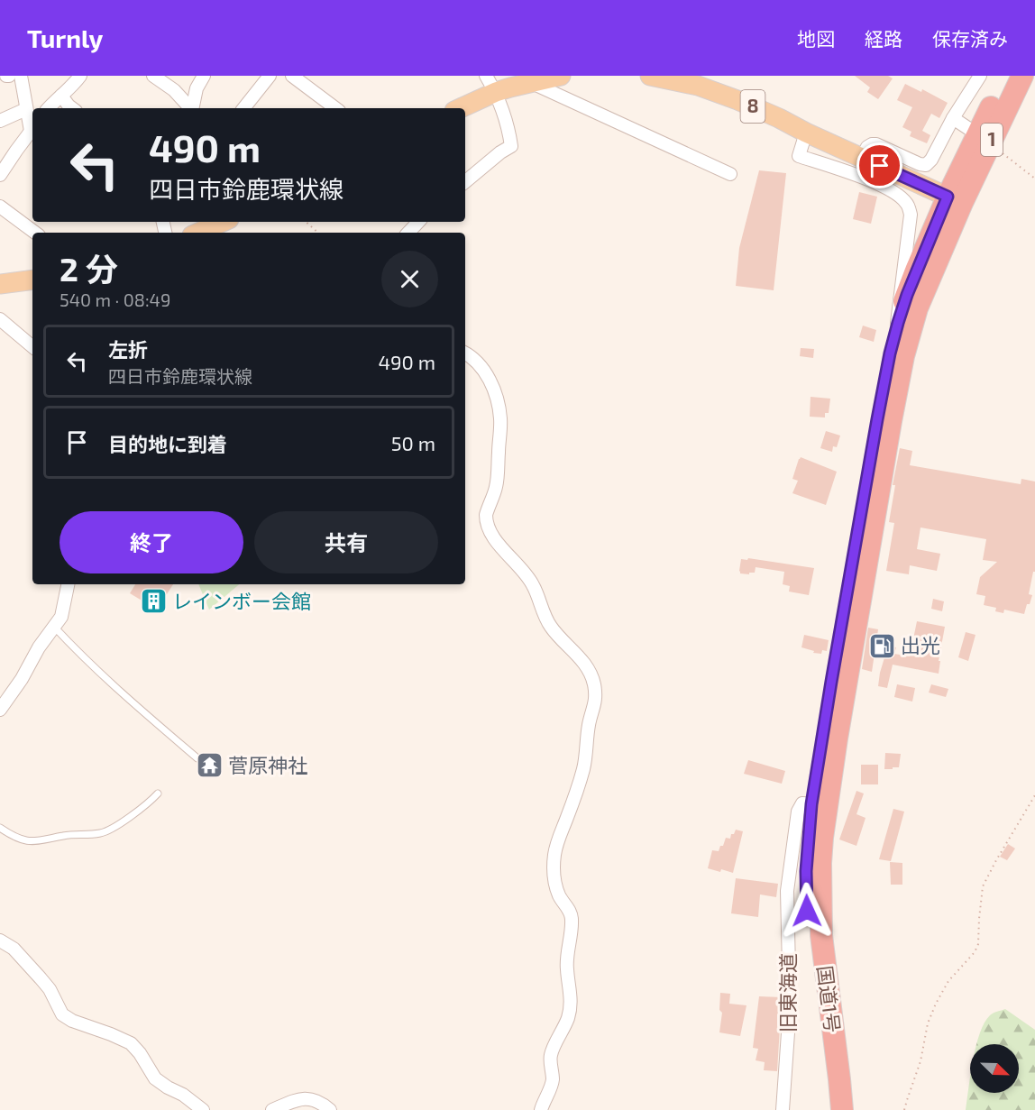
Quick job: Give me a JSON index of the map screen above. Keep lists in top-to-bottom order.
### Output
{
  "streets": {
    "highway": ["1", "国道1号"],
    "main road": ["8"],
    "street": ["旧東海道"]
  },
  "crossings": [
    ["8", "国道1号"],
    ["旧東海道", "国道1号"]
  ],
  "places": {
    "building": ["レインボー会館"],
    "fuel station": ["出光"],
    "temple": ["菅原神社"]
  },
  "north": "bottom right",
  "page": {
    "header": "Turnly",
    "nav": ["地図", "経路", "保存済み"],
    "turn": ["490 m", "四日市鈴鹿環状線"],
    "heading": ["2 分", "540 m · 08:49"],
    "list": [
      {
        "name": "左折",
        "note": "四日市鈴鹿環状線",
        "value": "490 m"
      },
      {
        "name": "目的地に到着",
        "value": "50 m"
      }
    ],
    "buttons": ["終了", "共有"]
  }
}
